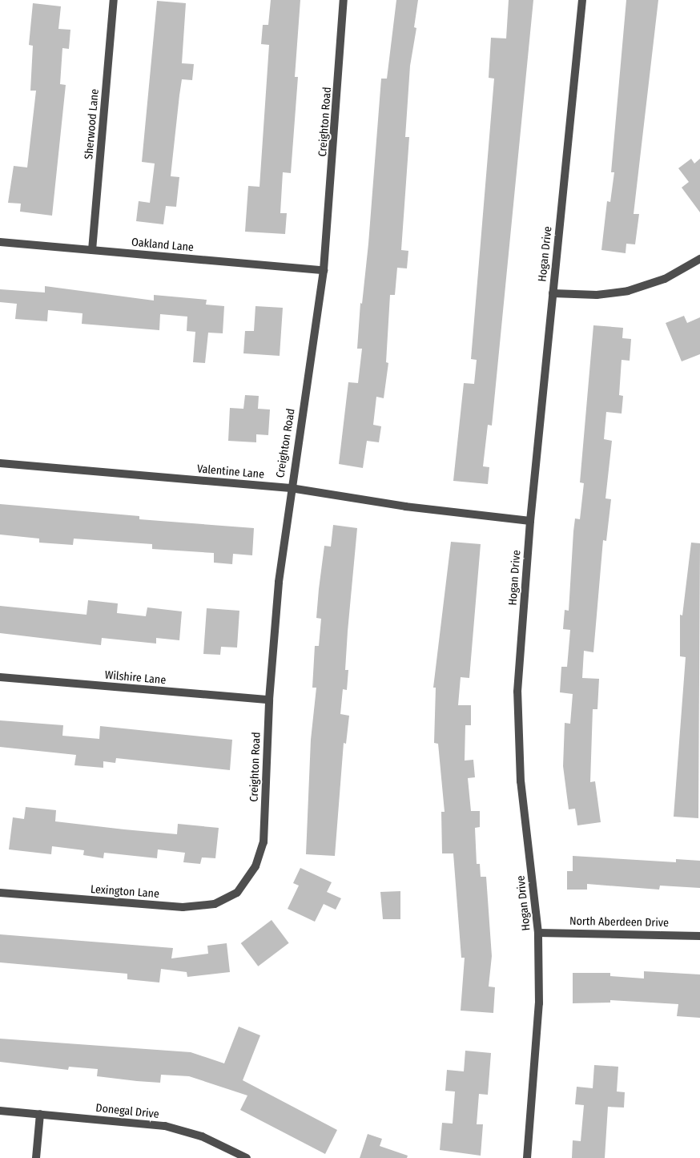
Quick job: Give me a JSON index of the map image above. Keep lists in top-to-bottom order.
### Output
{
  "streets": {
    "street": [
      "Creighton Road",
      "Sherwood Lane",
      "Oakland Lane",
      "Hogan Drive",
      "Valentine Lane",
      "Wilshire Lane",
      "Lexington Lane",
      "North Aberdeen Drive",
      "Donegal Drive"
    ]
  },
  "crossings": [
    ["Creighton Road", "Oakland Lane"],
    ["Creighton Road", "Valentine Lane"],
    ["Creighton Road", "Wilshire Lane"],
    ["Creighton Road", "Lexington Lane"],
    ["Sherwood Lane", "Oakland Lane"],
    ["Hogan Drive", "Valentine Lane"],
    ["Hogan Drive", "North Aberdeen Drive"]
  ]
}
